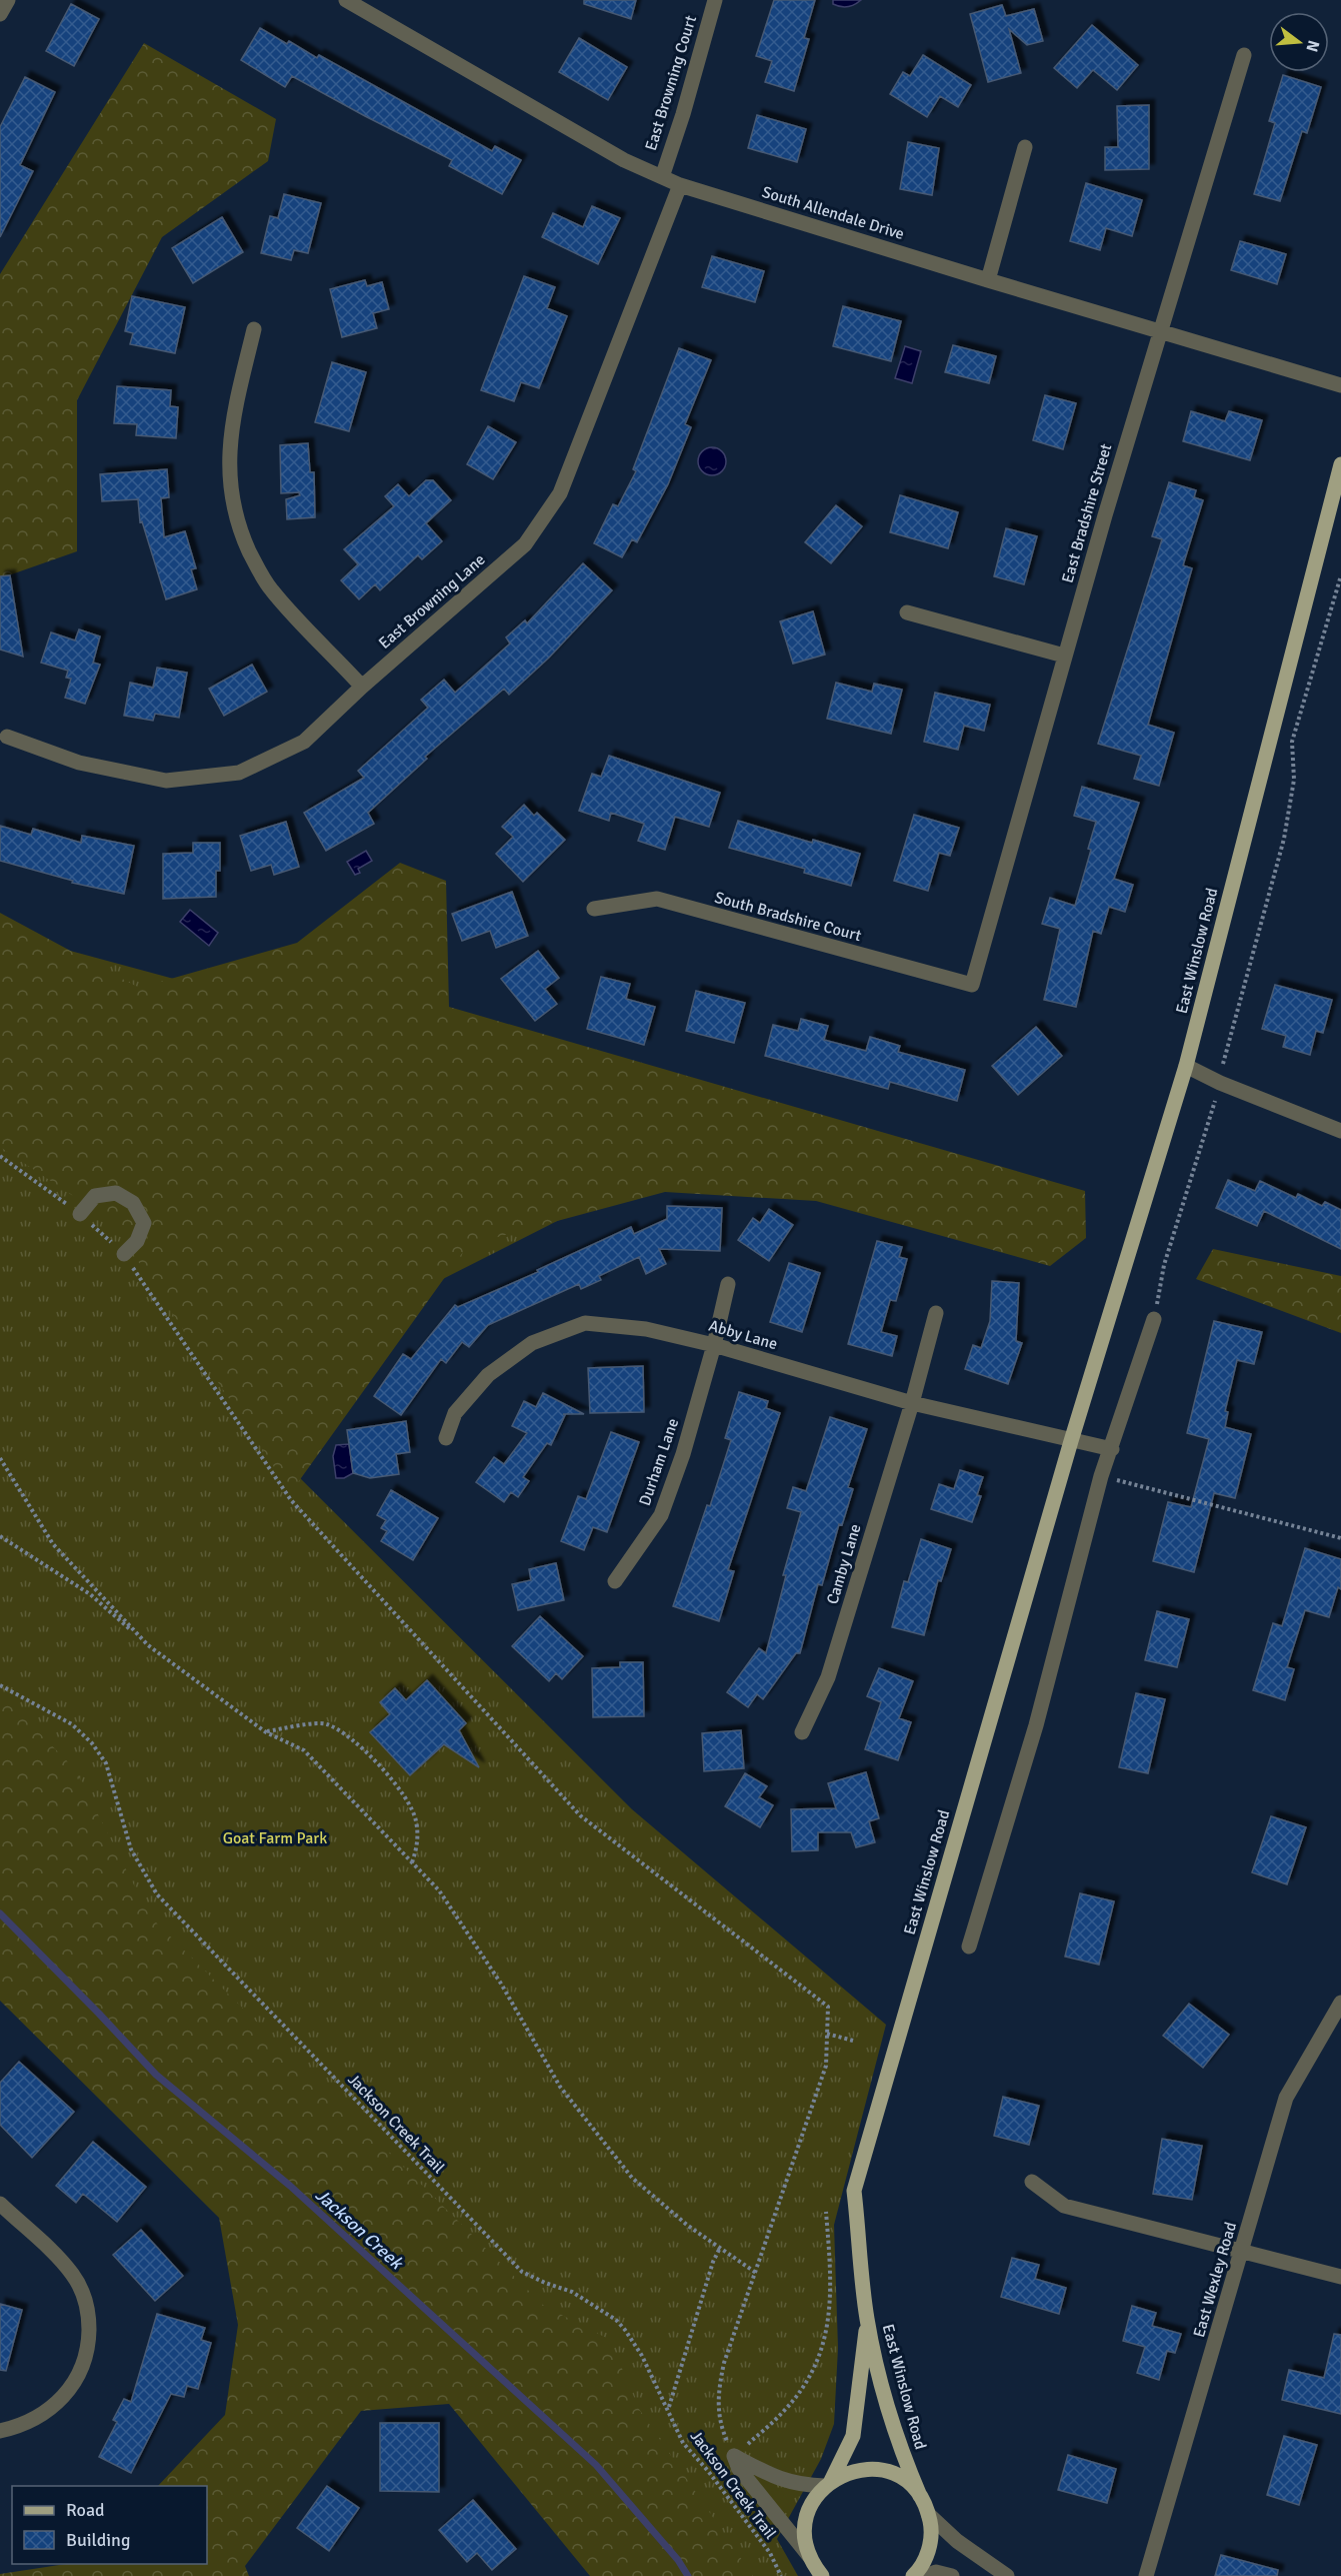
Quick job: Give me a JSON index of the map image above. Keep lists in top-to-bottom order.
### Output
{
  "streets": {
    "main road": ["East Winslow Road"],
    "street": [
      "East Browning Court",
      "South Allendale Drive",
      "East Bradshire Street",
      "East Browning Lane",
      "South Bradshire Court",
      "Abby Lane",
      "Durham Lane",
      "Camby Lane",
      "East Wexley Road"
    ],
    "path": ["Jackson Creek Trail"]
  },
  "crossings": [
    ["East Browning Court", "South Allendale Drive"],
    ["South Allendale Drive", "East Bradshire Street"],
    ["South Allendale Drive", "East Browning Lane"],
    ["East Bradshire Street", "South Bradshire Court"],
    ["East Winslow Road", "Abby Lane"],
    ["Abby Lane", "Durham Lane"],
    ["Abby Lane", "Camby Lane"]
  ],
  "water": ["Jackson Creek"],
  "parks": ["Goat Farm Park"],
  "legend": ["Road", "Building"],
  "north": "right"
}
